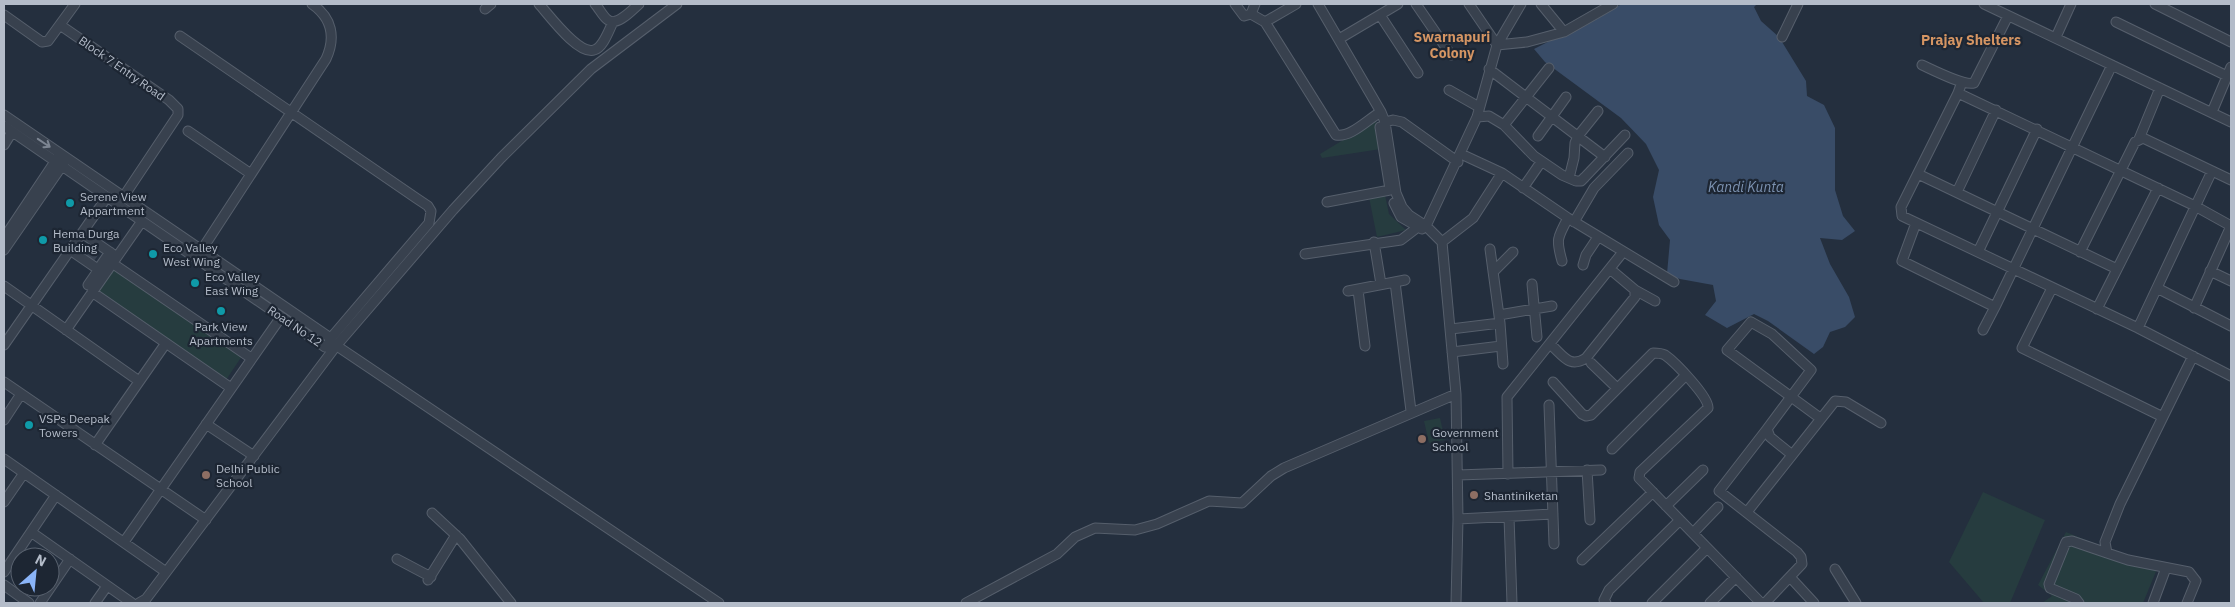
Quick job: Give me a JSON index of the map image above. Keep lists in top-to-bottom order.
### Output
{
  "streets": {
    "street": ["Block 7 Entry Road", "Road No 12"]
  },
  "crossings": [
    ["Block 7 Entry Road", "Road No 12"]
  ],
  "districts": ["Swarnapuri Colony", "Prajay Shelters"],
  "water": ["Kandi Kunta"],
  "places": [
    "Serene View Appartment",
    "Hema Durga Building",
    "Eco Valley West Wing",
    "Eco Valley East Wing",
    "Park View Apartments",
    "VSPs Deepak Towers",
    "Government School",
    "Delhi Public School",
    "Shantiniketan"
  ],
  "north": "top right"
}
